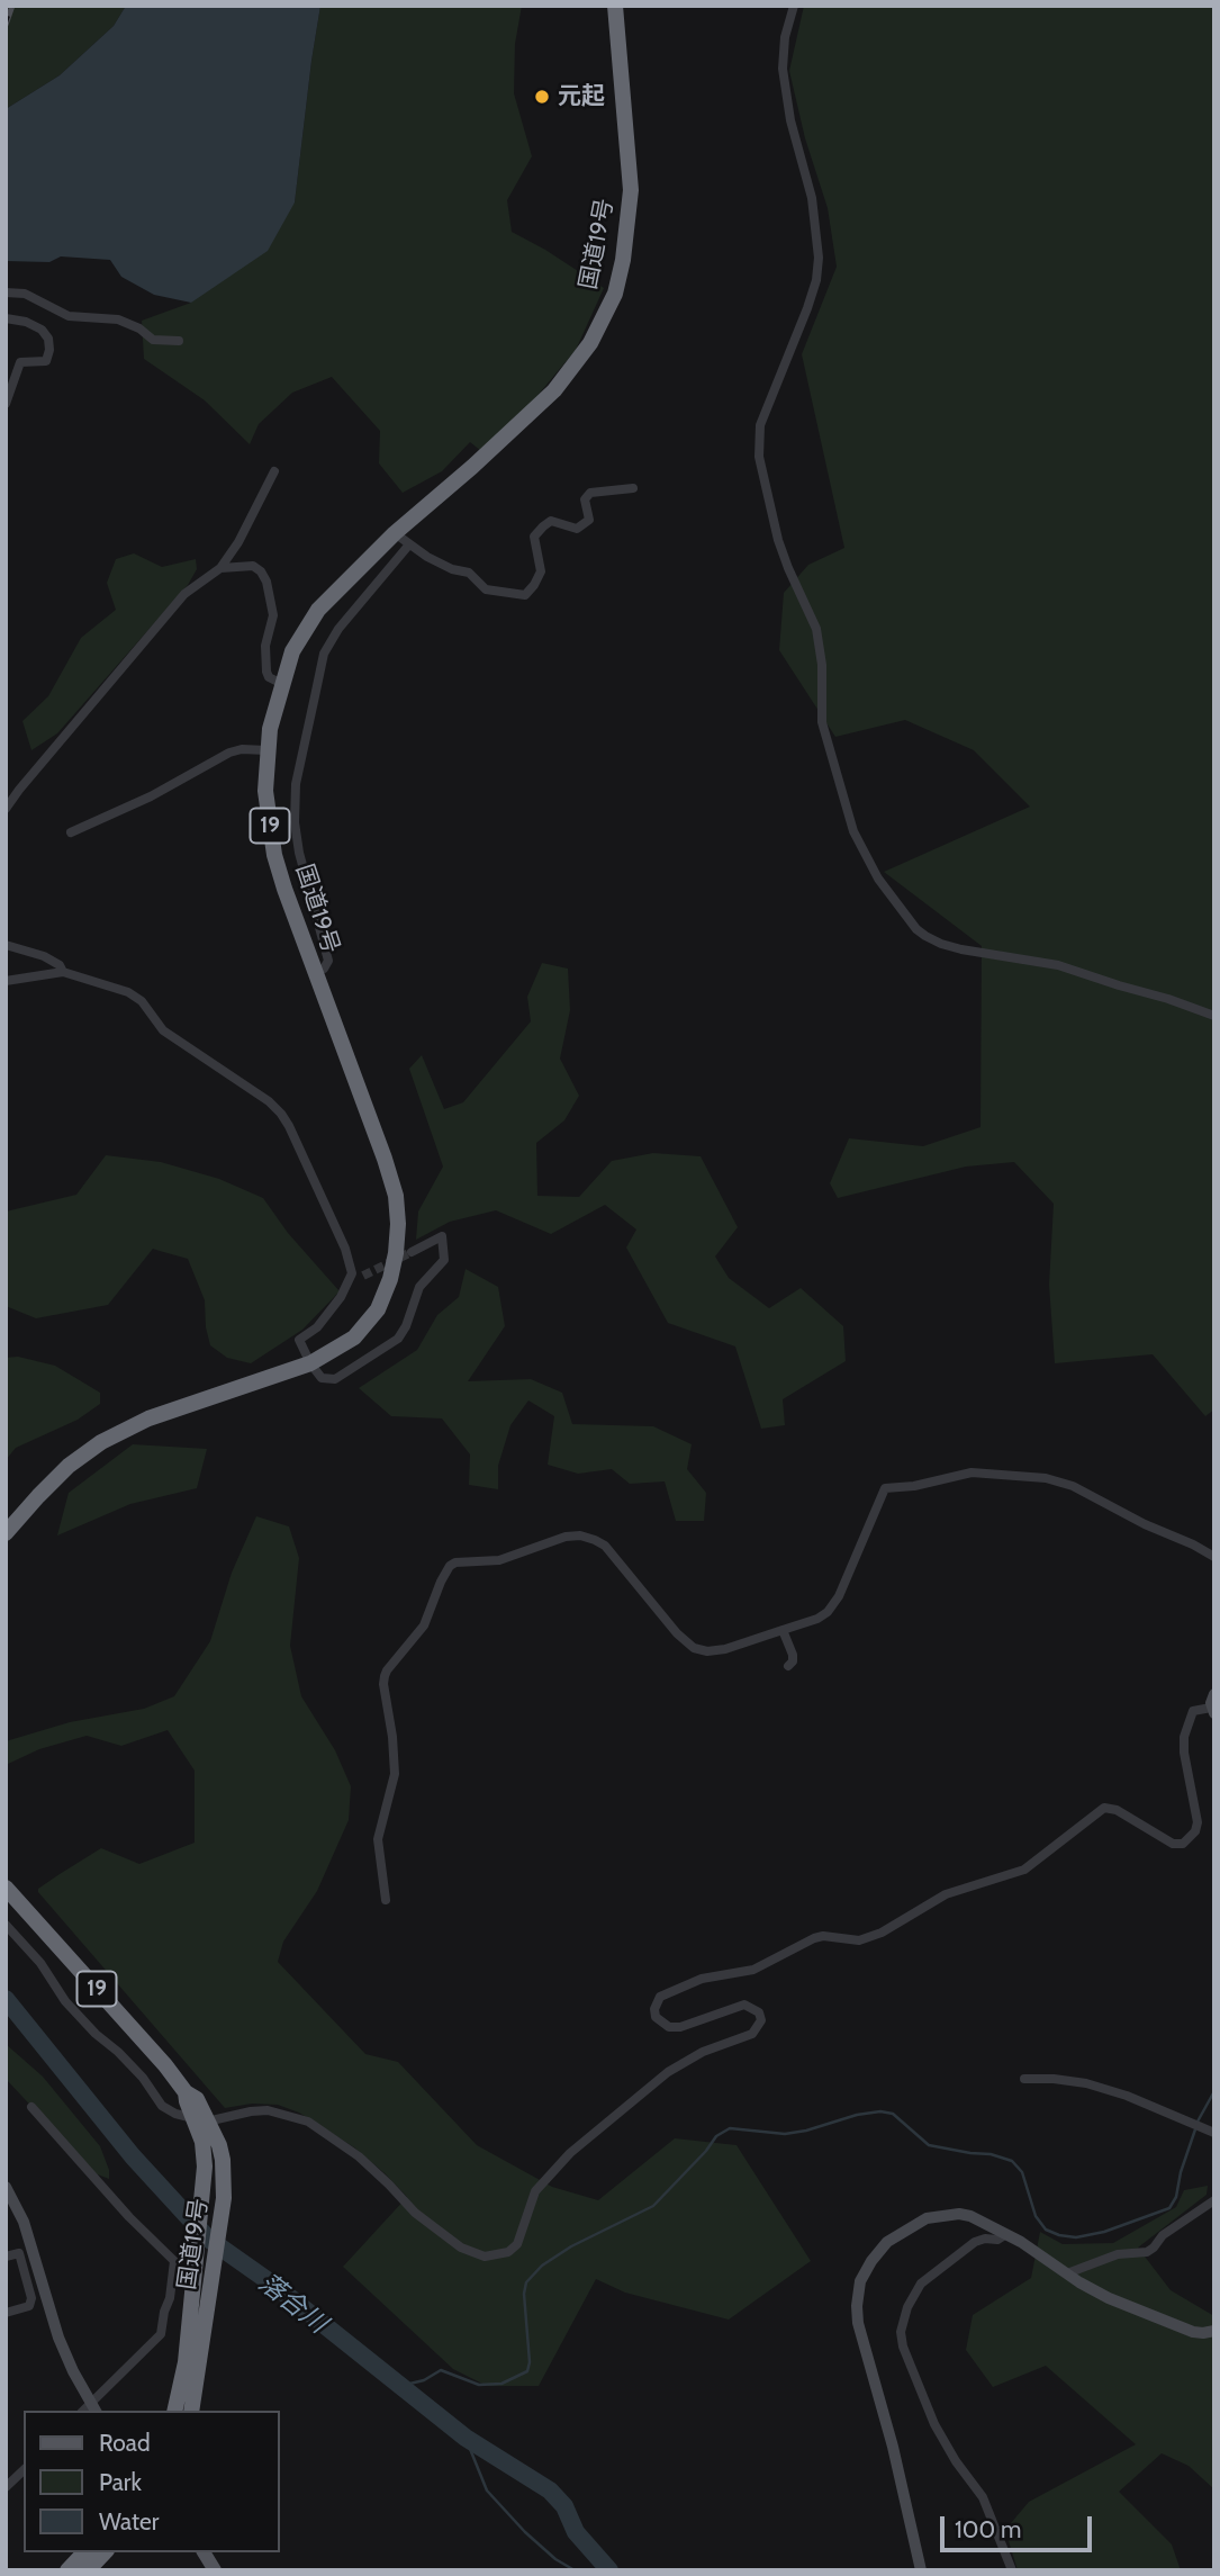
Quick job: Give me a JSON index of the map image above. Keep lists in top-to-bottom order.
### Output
{
  "streets": {
    "highway": ["国道19号", "19"]
  },
  "water": ["落合川"],
  "places": ["元起"],
  "legend": ["Road", "Park", "Water"],
  "scale_bar": "100 m"
}
